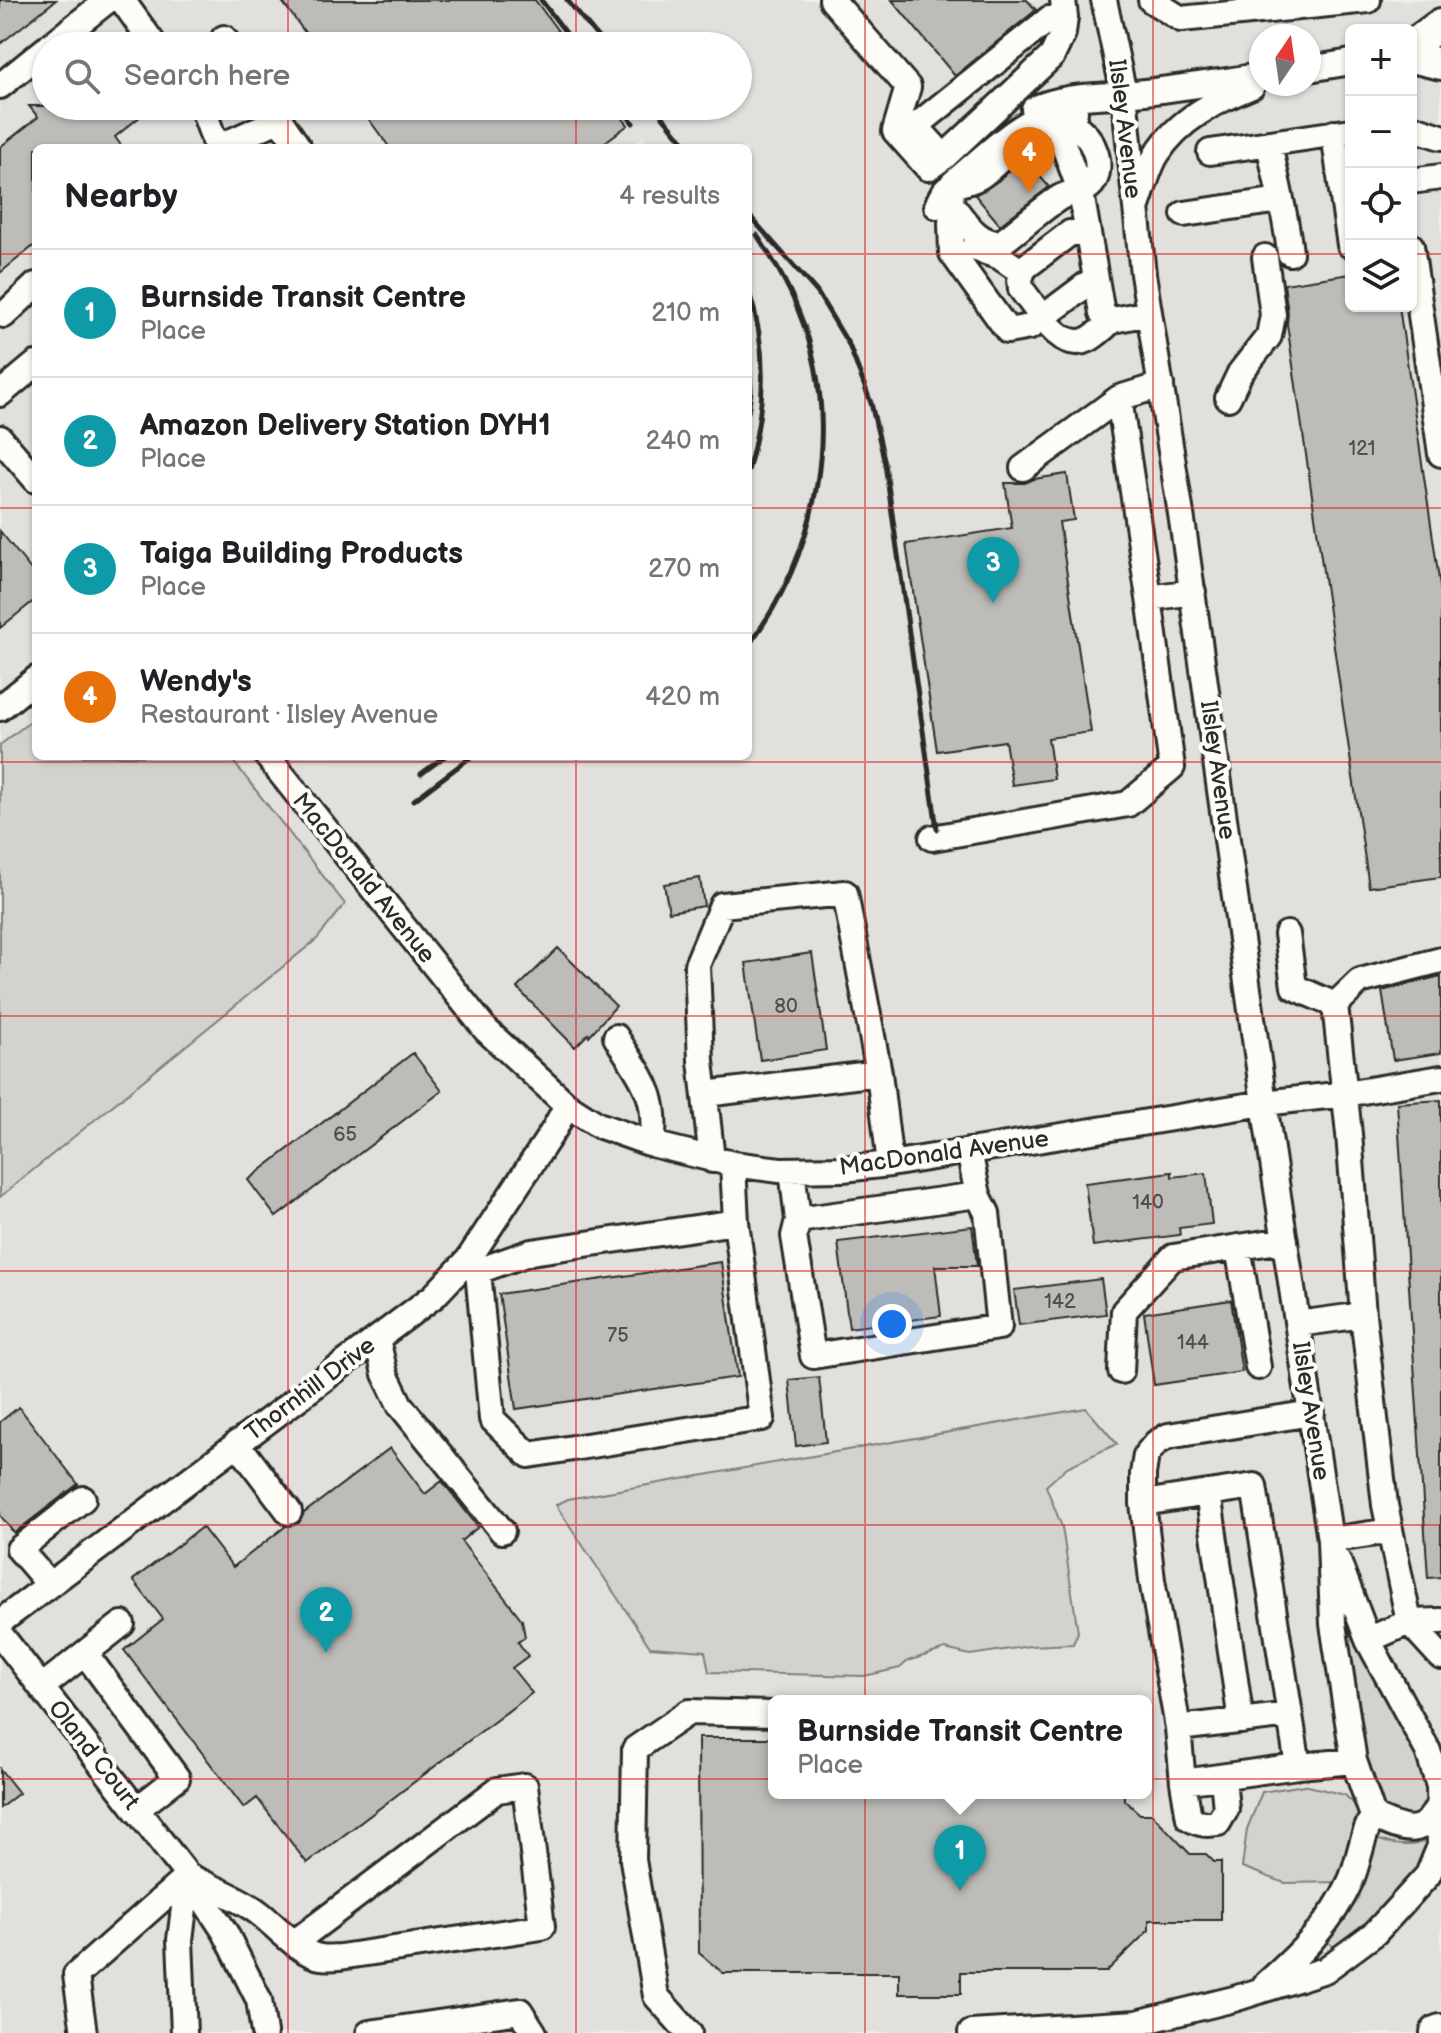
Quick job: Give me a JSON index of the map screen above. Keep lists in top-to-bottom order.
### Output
{
  "streets": {
    "street": [
      "Ilsley Avenue",
      "MacDonald Avenue",
      "Thornhill Drive",
      "Oland Court"
    ]
  },
  "crossings": [
    ["Ilsley Avenue", "MacDonald Avenue"],
    ["MacDonald Avenue", "Thornhill Drive"]
  ],
  "house_numbers": [
    "121",
    "80",
    "65",
    "140",
    "142",
    "75",
    "144"
  ],
  "north": "top",
  "page": {
    "map_buttons": ["+", "−"],
    "search": "Search here",
    "pins": [
      "4",
      "3",
      "2",
      "1"
    ],
    "heading": ["Nearby", "4 results"],
    "list": [
      {
        "mark": "1",
        "name": "Burnside Transit Centre",
        "note": "Place",
        "value": "210 m"
      },
      {
        "mark": "2",
        "name": "Amazon Delivery Station DYH1",
        "note": "Place",
        "value": "240 m"
      },
      {
        "mark": "3",
        "name": "Taiga Building Products",
        "note": "Place",
        "value": "270 m"
      },
      {
        "mark": "4",
        "name": "Wendy's",
        "note": "Restaurant · Ilsley Avenue",
        "value": "420 m"
      }
    ],
    "popup": ["Burnside Transit Centre", "Place"]
  }
}
